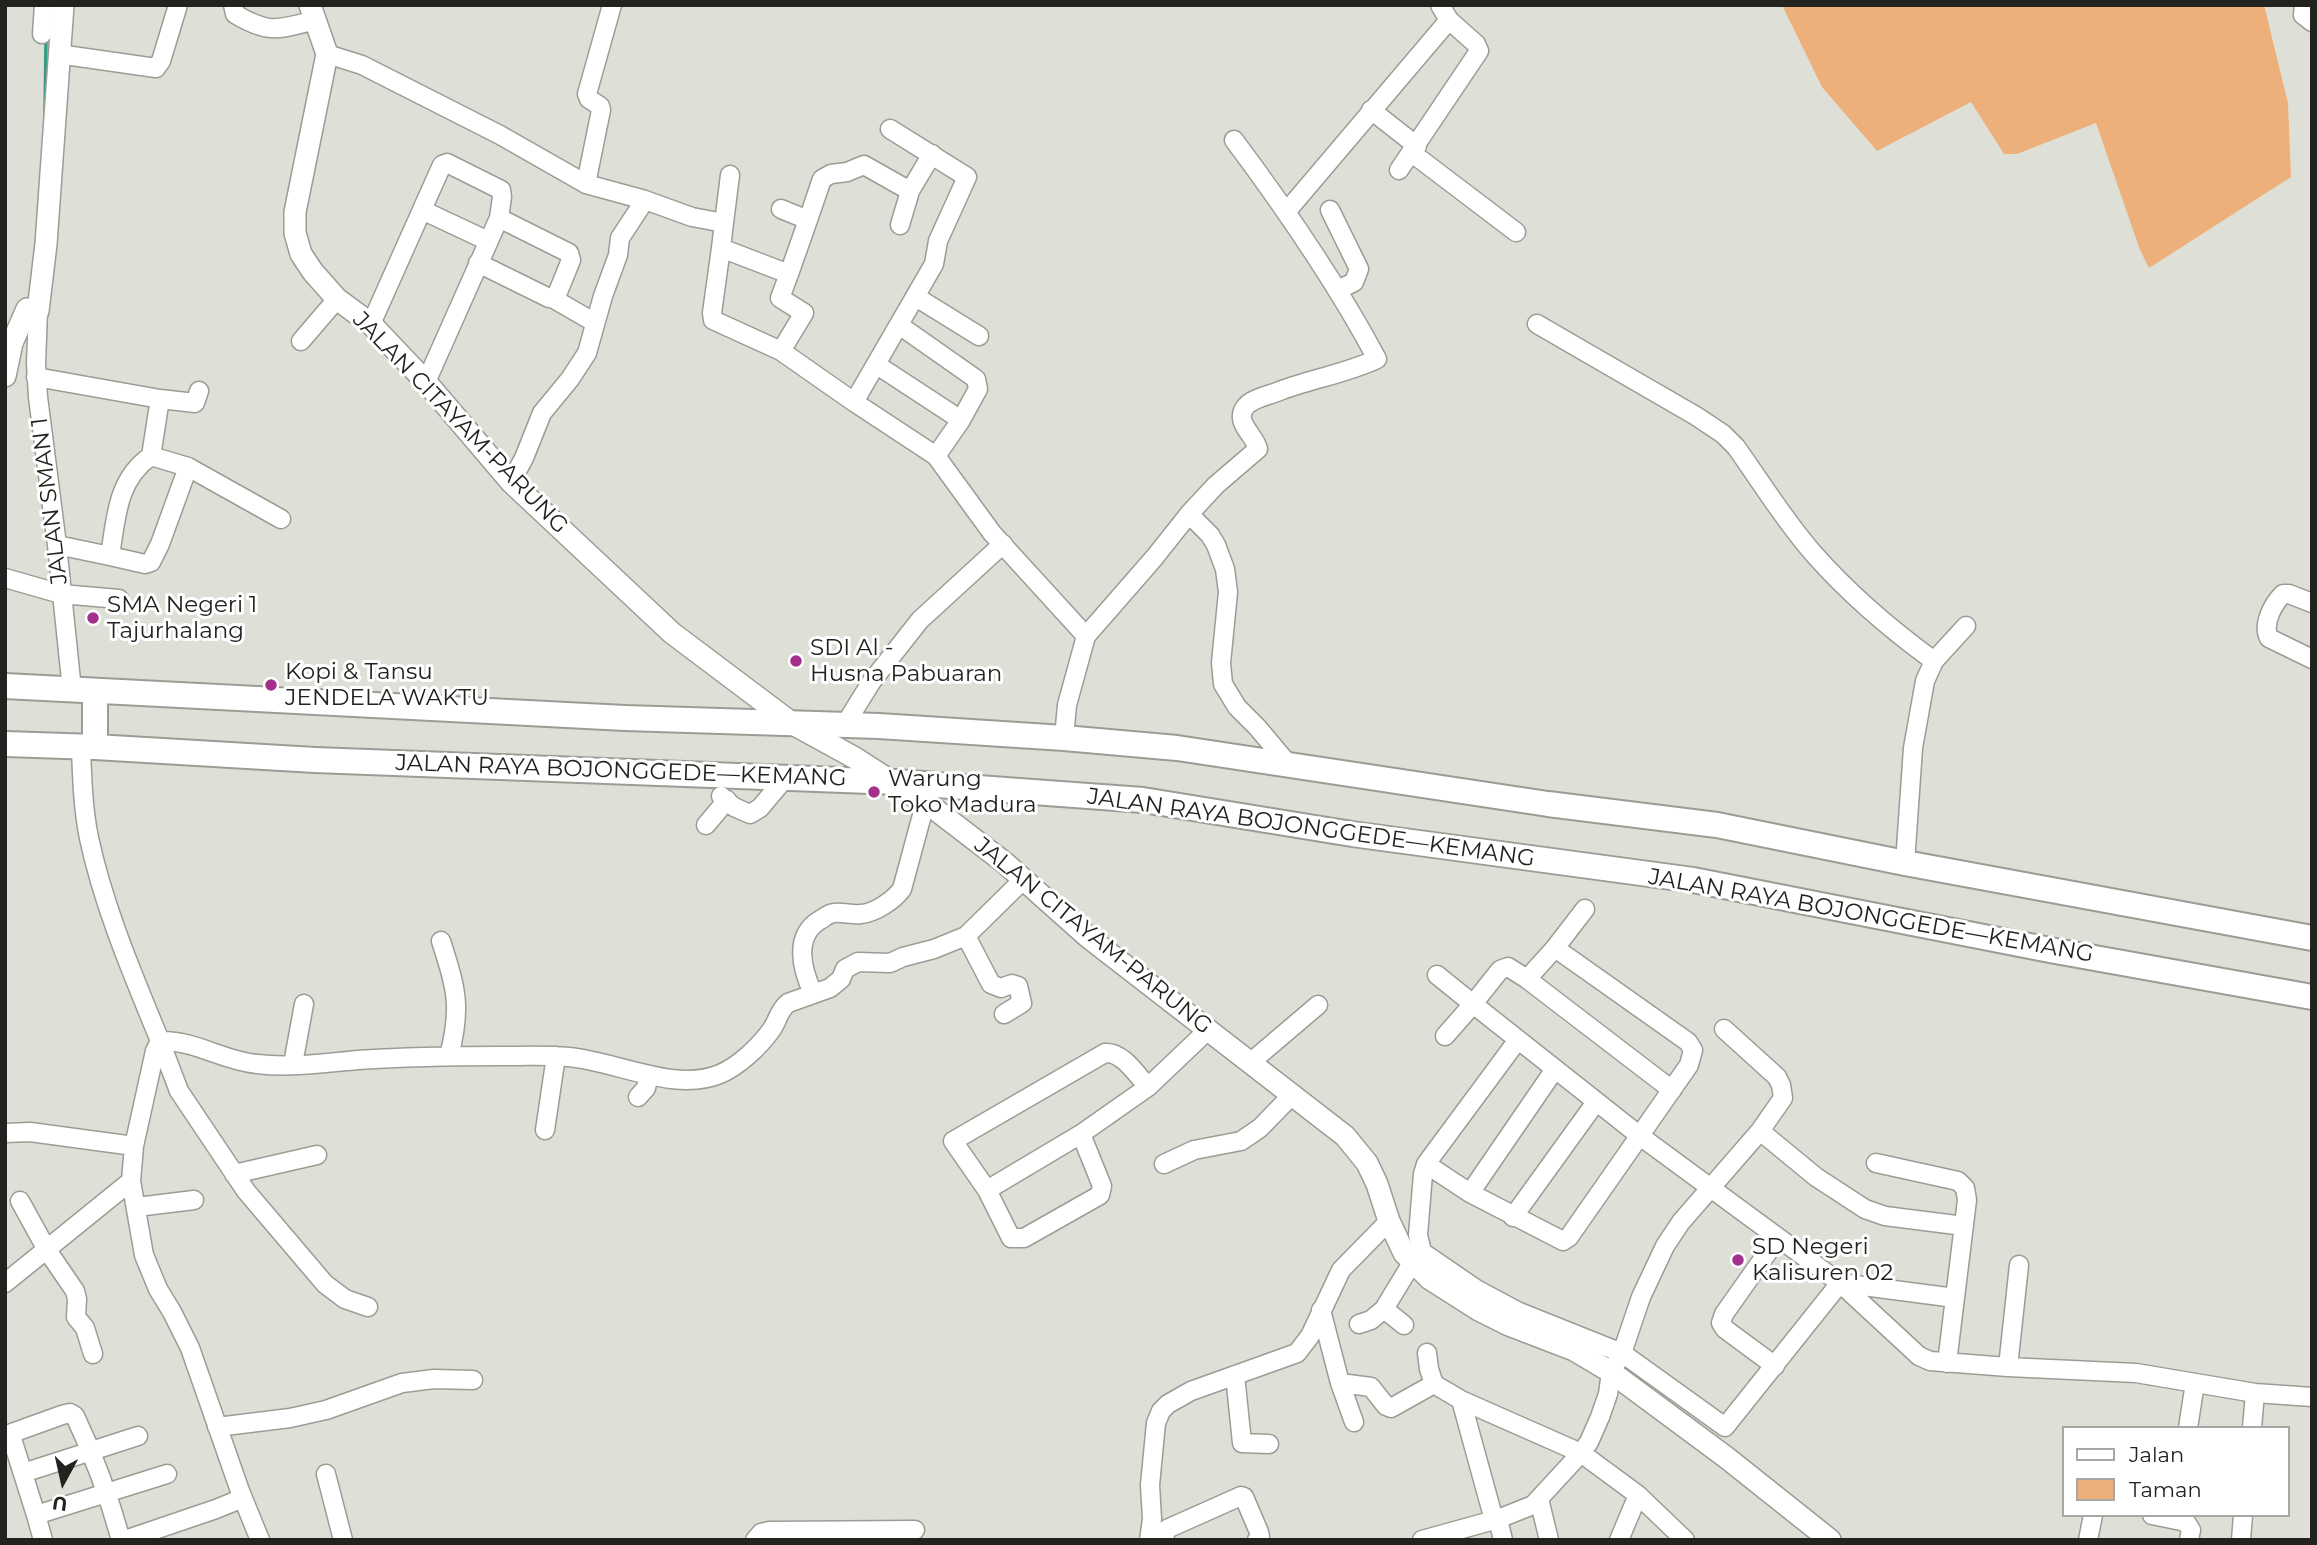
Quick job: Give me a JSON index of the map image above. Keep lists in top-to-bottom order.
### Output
{
  "streets": {
    "highway": ["JALAN RAYA BOJONGGEDE—KEMANG"],
    "main road": ["JALAN CITAYAM-PARUNG"],
    "street": ["JALAN SMAN 1"]
  },
  "crossings": [
    ["JALAN CITAYAM-PARUNG", "JALAN RAYA BOJONGGEDE—KEMANG"]
  ],
  "places": [
    "SMA Negeri 1 Tajurhalang",
    "SDI Al - Husna Pabuaran",
    "Kopi & Tansu JENDELA WAKTU",
    "Warung Toko Madura",
    "SD Negeri Kalisuren 02"
  ],
  "legend": ["Jalan", "Taman"],
  "north": "bottom"
}
